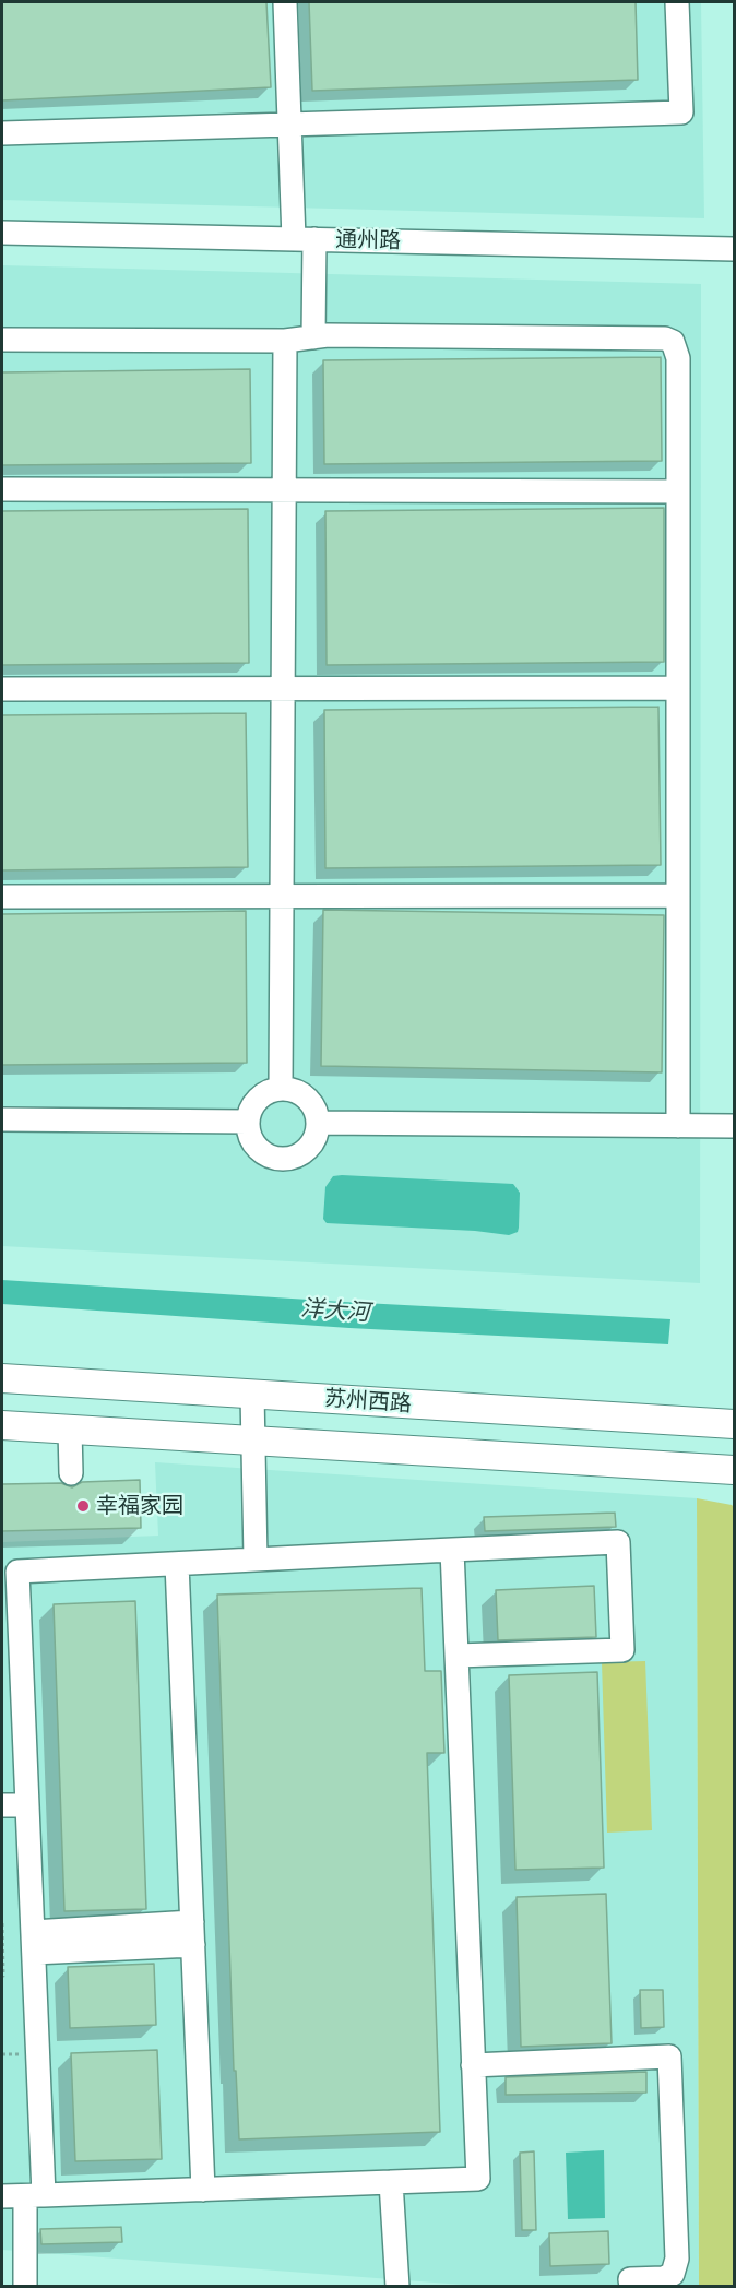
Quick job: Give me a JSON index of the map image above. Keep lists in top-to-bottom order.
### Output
{
  "streets": {
    "main road": ["苏州西路"],
    "street": ["通州路"]
  },
  "water": ["洋大河"],
  "places": ["幸福家园"]
}
